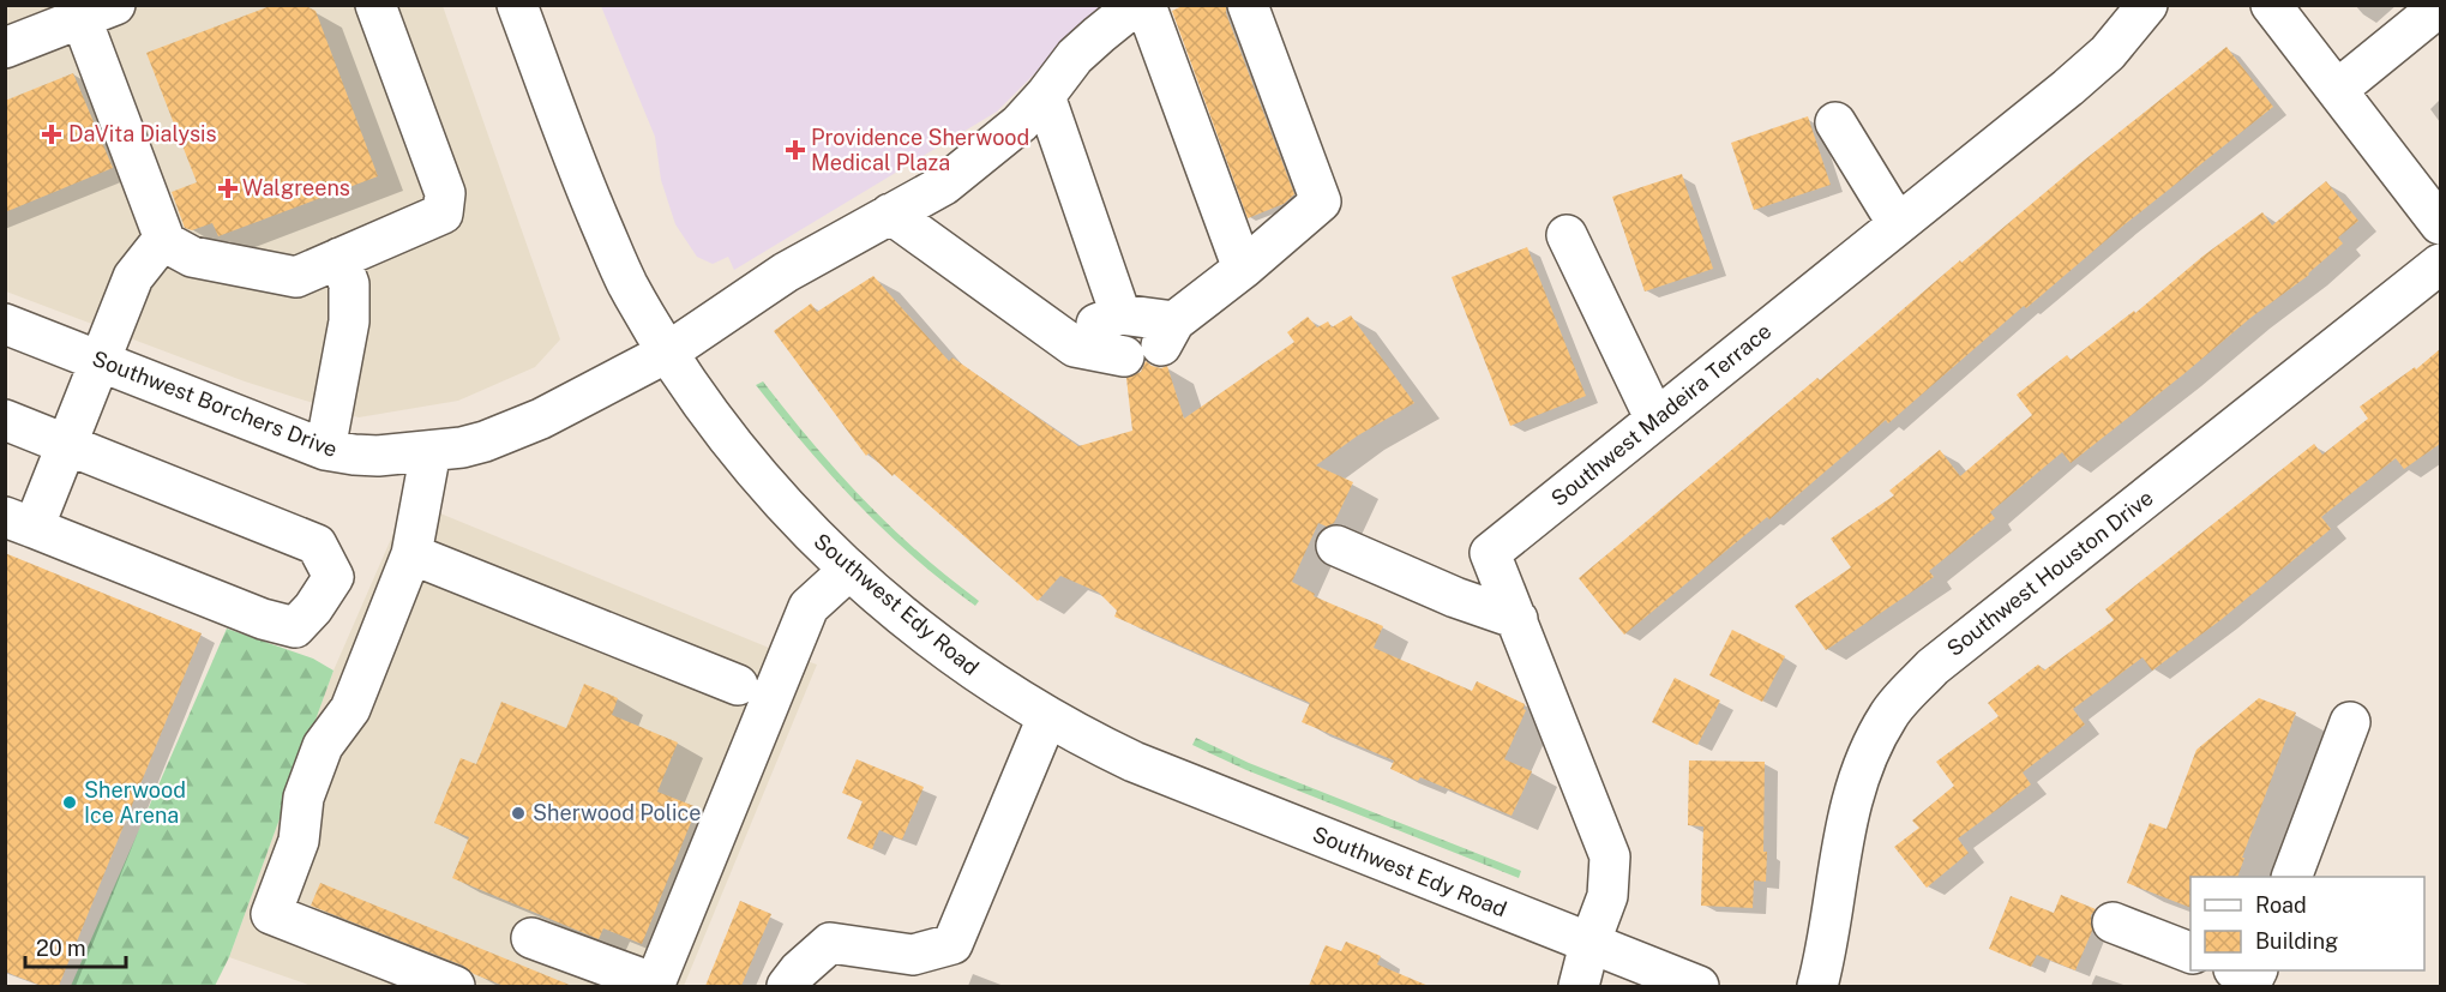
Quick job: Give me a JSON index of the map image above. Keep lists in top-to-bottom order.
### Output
{
  "streets": {
    "street": [
      "Southwest Borchers Drive",
      "Southwest Madeira Terrace",
      "Southwest Houston Drive",
      "Southwest Edy Road"
    ]
  },
  "crossings": [
    ["Southwest Borchers Drive", "Southwest Edy Road"],
    ["Southwest Madeira Terrace", "Southwest Edy Road"]
  ],
  "places": {
    "health": ["DaVita Dialysis", "Providence Sherwood Medical Plaza", "Walgreens"],
    "other": ["Sherwood Ice Arena", "Sherwood Police"]
  },
  "legend": ["Road", "Building"],
  "scale_bar": "20 m"
}
